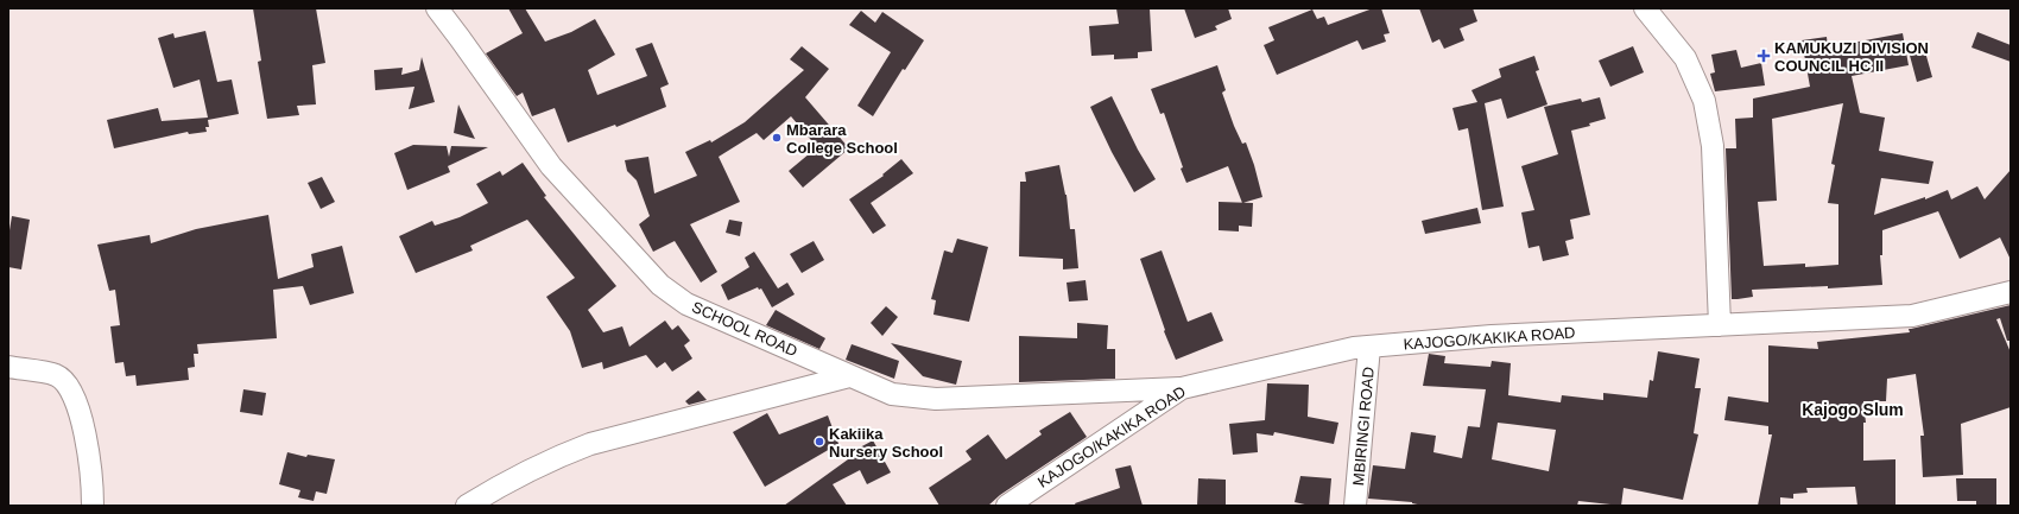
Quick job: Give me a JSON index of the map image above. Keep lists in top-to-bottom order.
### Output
{
  "streets": {
    "street": ["SCHOOL ROAD", "KAJOGO/KAKIKA ROAD", "MBIRINGI ROAD"]
  },
  "crossings": [
    ["SCHOOL ROAD", "KAJOGO/KAKIKA ROAD"],
    ["KAJOGO/KAKIKA ROAD", "MBIRINGI ROAD"]
  ],
  "districts": ["Kajogo Slum"],
  "places": {
    "health": ["KAMUKUZI DIVISION COUNCIL HC II"],
    "other": ["Mbarara College School", "Kakiika Nursery School"]
  }
}
